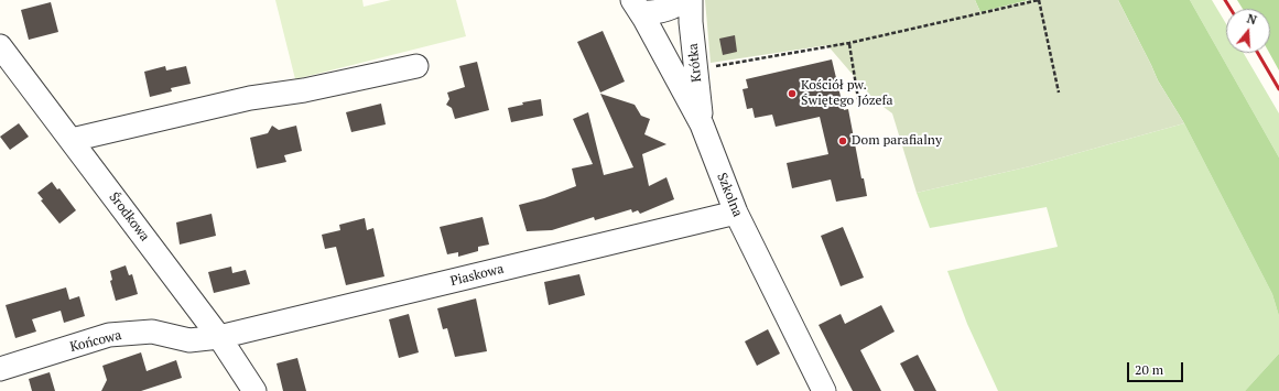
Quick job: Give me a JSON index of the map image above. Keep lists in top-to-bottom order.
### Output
{
  "streets": {
    "street": [
      "Krótka",
      "Szkolna",
      "Środkowa",
      "Piaskowa",
      "Końcowa"
    ]
  },
  "crossings": [
    ["Krótka", "Szkolna"],
    ["Szkolna", "Piaskowa"],
    ["Środkowa", "Piaskowa"],
    ["Środkowa", "Końcowa"],
    ["Piaskowa", "Końcowa"]
  ],
  "places": ["Kościół pw. Świętego Józefa", "Dom parafialny"],
  "scale_bar": "20 m",
  "north": "top"
}
